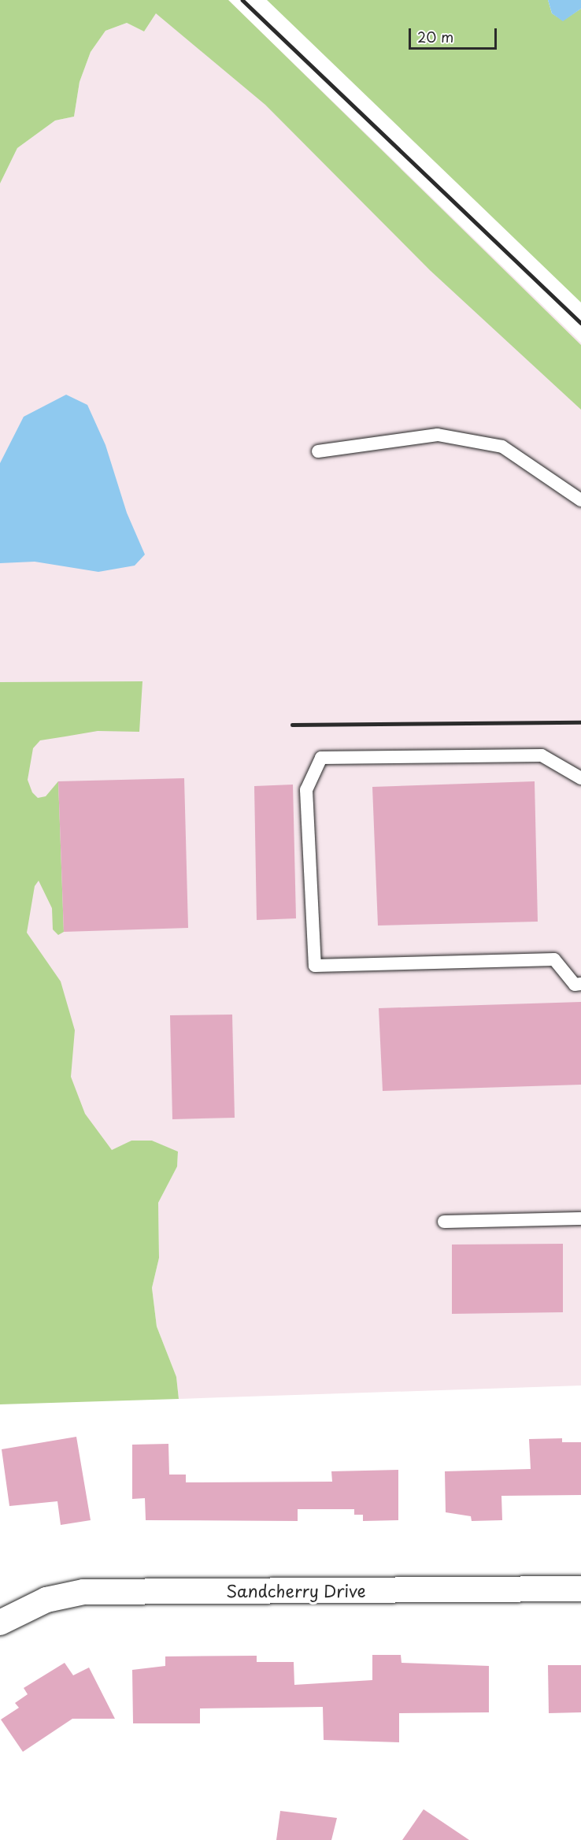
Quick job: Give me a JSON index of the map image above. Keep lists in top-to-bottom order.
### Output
{
  "streets": {
    "street": ["Sandcherry Drive"]
  },
  "scale_bar": "20 m"
}
